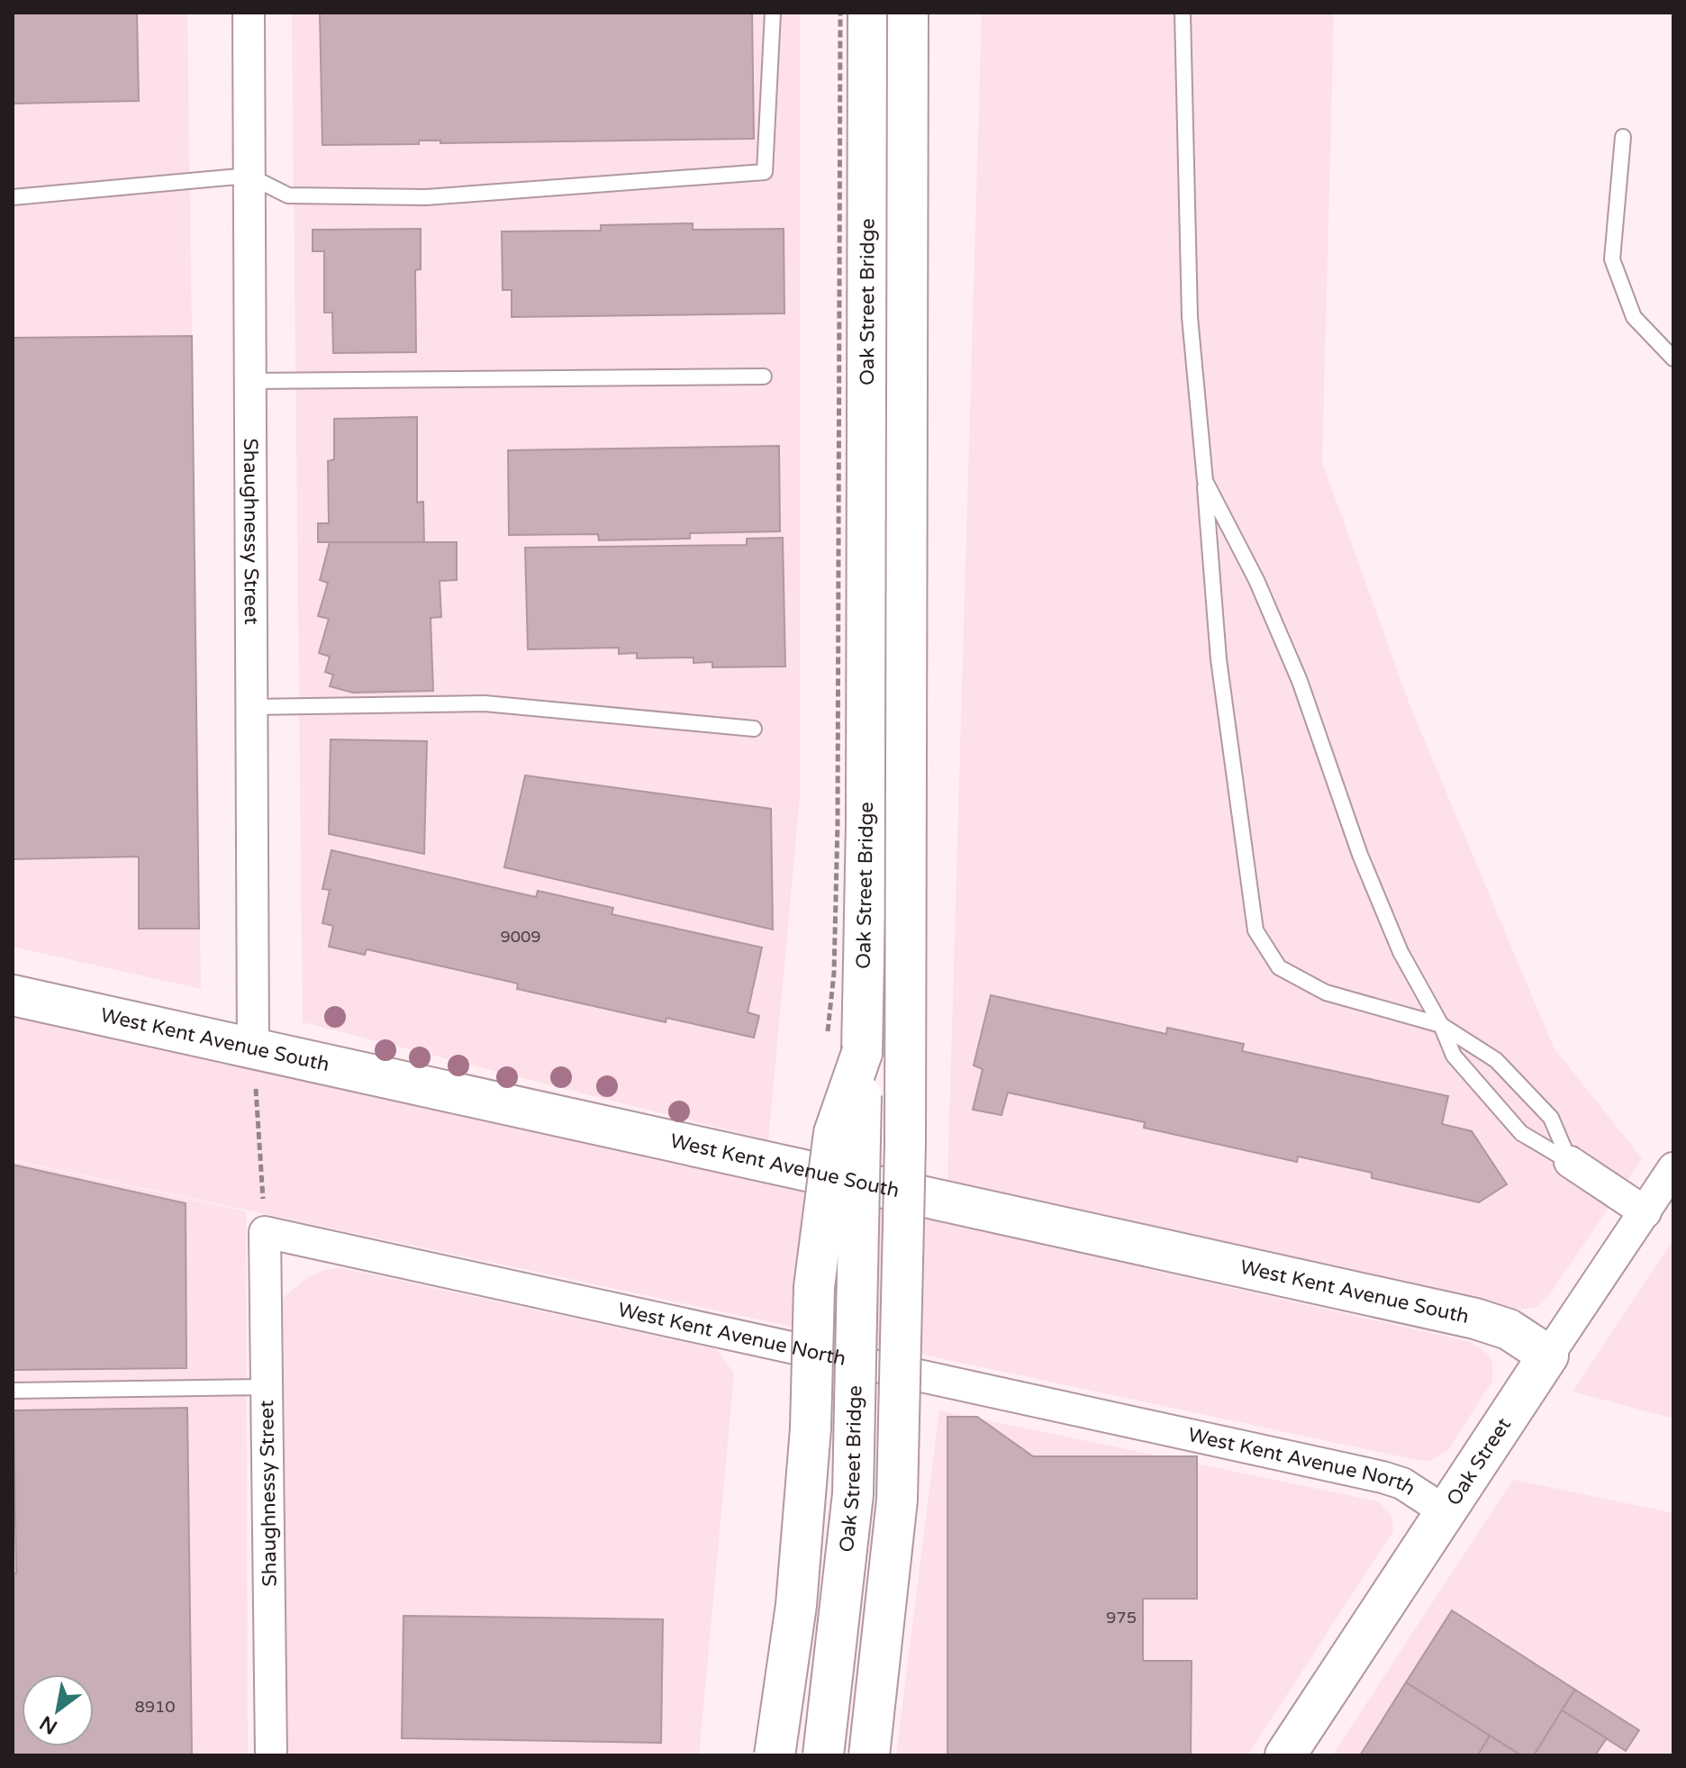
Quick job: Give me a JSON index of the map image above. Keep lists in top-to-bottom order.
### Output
{
  "streets": {
    "main road": ["Oak Street Bridge", "West Kent Avenue South", "Oak Street"],
    "street": ["Shaughnessy Street", "West Kent Avenue North"]
  },
  "crossings": [
    ["Shaughnessy Street", "West Kent Avenue South"],
    ["Shaughnessy Street", "West Kent Avenue North"],
    ["West Kent Avenue South", "Oak Street"],
    ["West Kent Avenue North", "Oak Street"]
  ],
  "house_numbers": ["9009", "975", "8910"],
  "north": "bottom left"
}
